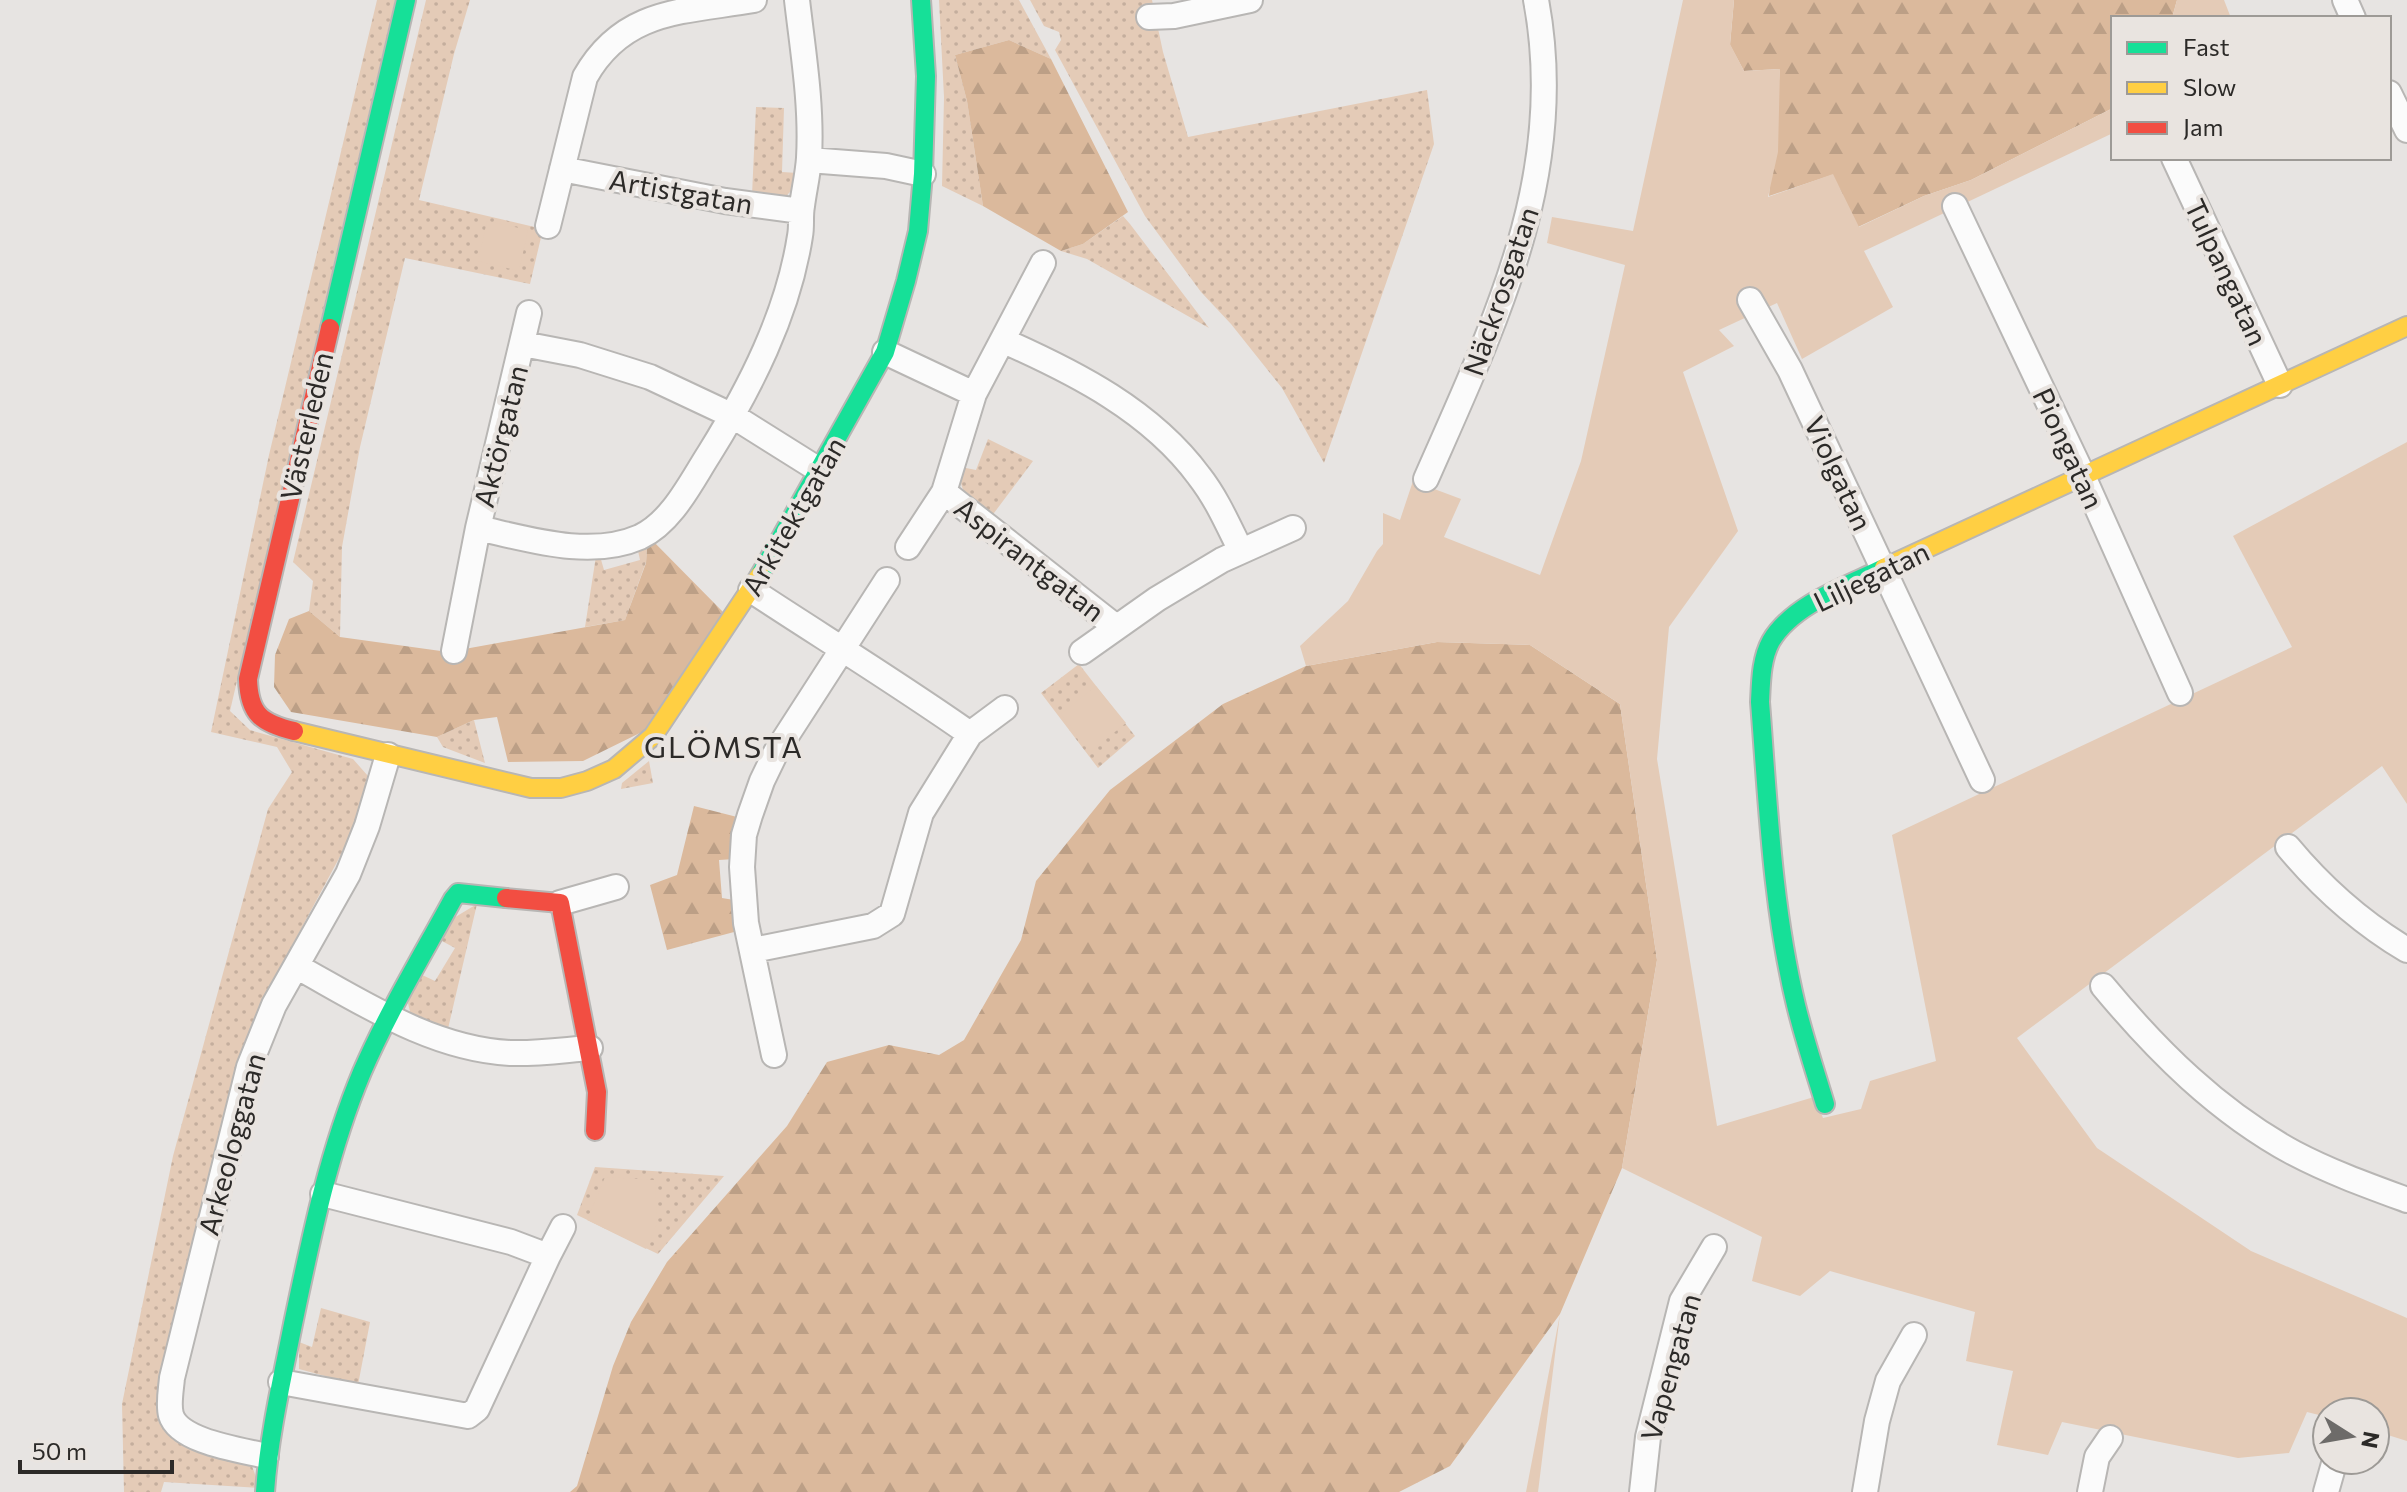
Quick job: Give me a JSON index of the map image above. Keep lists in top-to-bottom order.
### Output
{
  "streets": {
    "street": [
      "Artistgatan",
      "Tulpangatan",
      "Näckrosgatan",
      "Västerleden",
      "Aktörgatan",
      "Piongatan",
      "Violgatan",
      "Arkitektgatan",
      "Aspirantgatan",
      "Liljegatan",
      "Arkeologgatan",
      "Vapengatan"
    ]
  },
  "crossings": [
    ["Artistgatan", "Aktörgatan"],
    ["Tulpangatan", "Liljegatan"],
    ["Västerleden", "Arkitektgatan"],
    ["Västerleden", "Arkeologgatan"],
    ["Aktörgatan", "Arkitektgatan"],
    ["Piongatan", "Liljegatan"],
    ["Violgatan", "Liljegatan"],
    ["Arkitektgatan", "Arkeologgatan"]
  ],
  "districts": ["GLÖMSTA"],
  "legend": ["Fast", "Slow", "Jam"],
  "scale_bar": "50 m",
  "north": "right"
}
